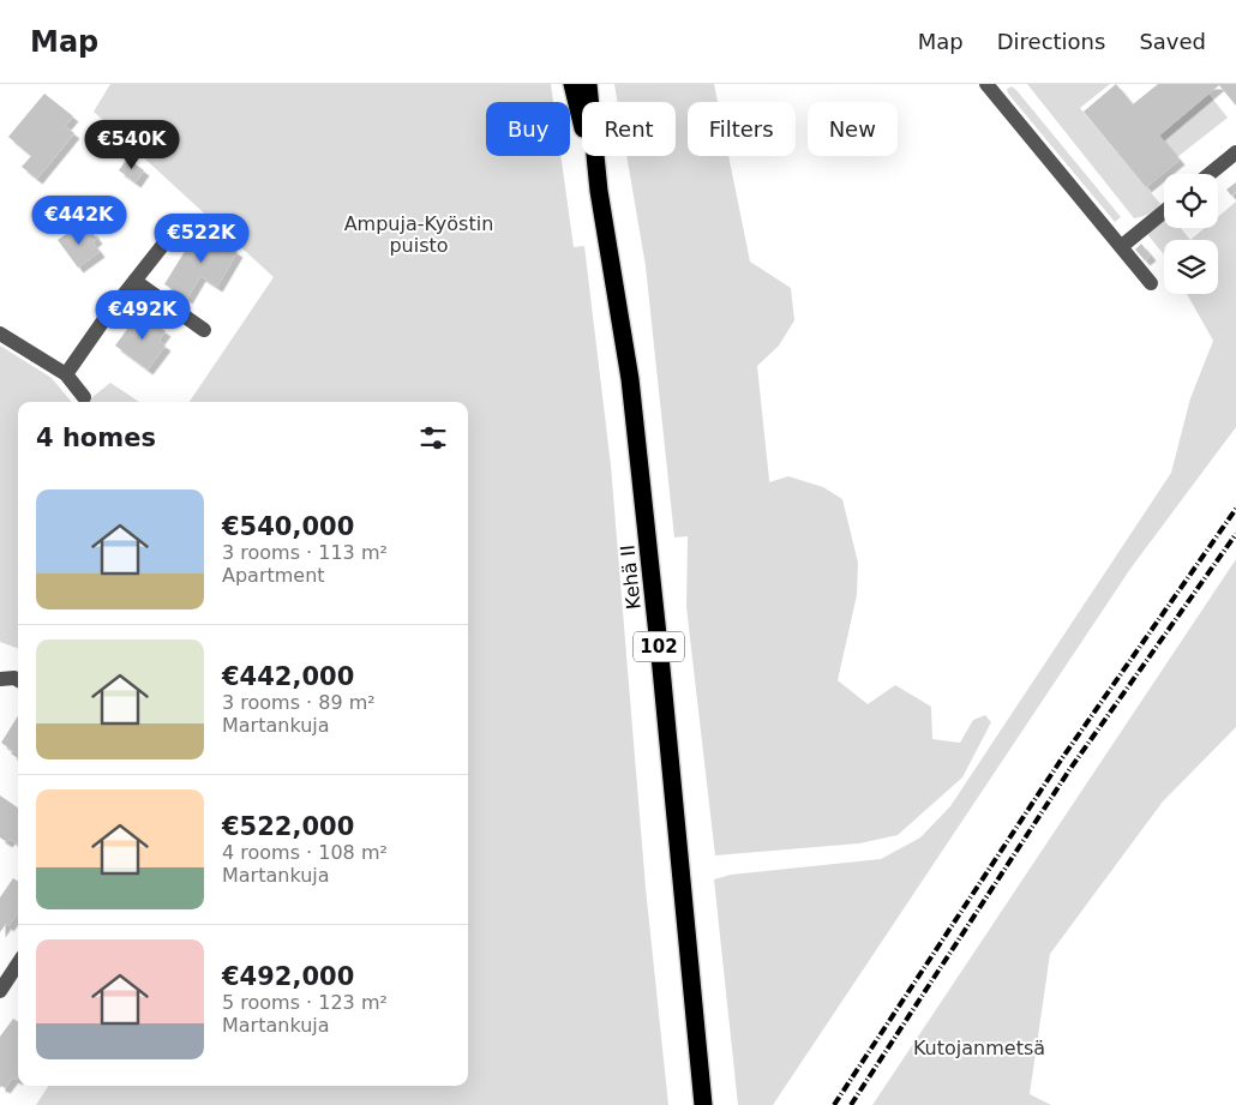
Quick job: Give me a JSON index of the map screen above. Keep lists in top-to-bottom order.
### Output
{
  "streets": {
    "highway": ["Kehä II", "102"]
  },
  "parks": ["Ampuja-Kyöstin puisto", "Kutojanmetsä"],
  "page": {
    "header": "Map",
    "nav": ["Map", "Directions", "Saved"],
    "chip": [
      "Buy",
      "Rent",
      "Filters",
      "New"
    ],
    "price": [
      "€540K",
      "€442K",
      "€522K",
      "€492K"
    ],
    "heading": "4 homes",
    "list": [
      {
        "name": "€540,000",
        "note": "3 rooms · 113 m² · Apartment"
      },
      {
        "name": "€442,000",
        "note": "3 rooms · 89 m² · Martankuja"
      },
      {
        "name": "€522,000",
        "note": "4 rooms · 108 m² · Martankuja"
      },
      {
        "name": "€492,000",
        "note": "5 rooms · 123 m² · Martankuja"
      }
    ]
  }
}
